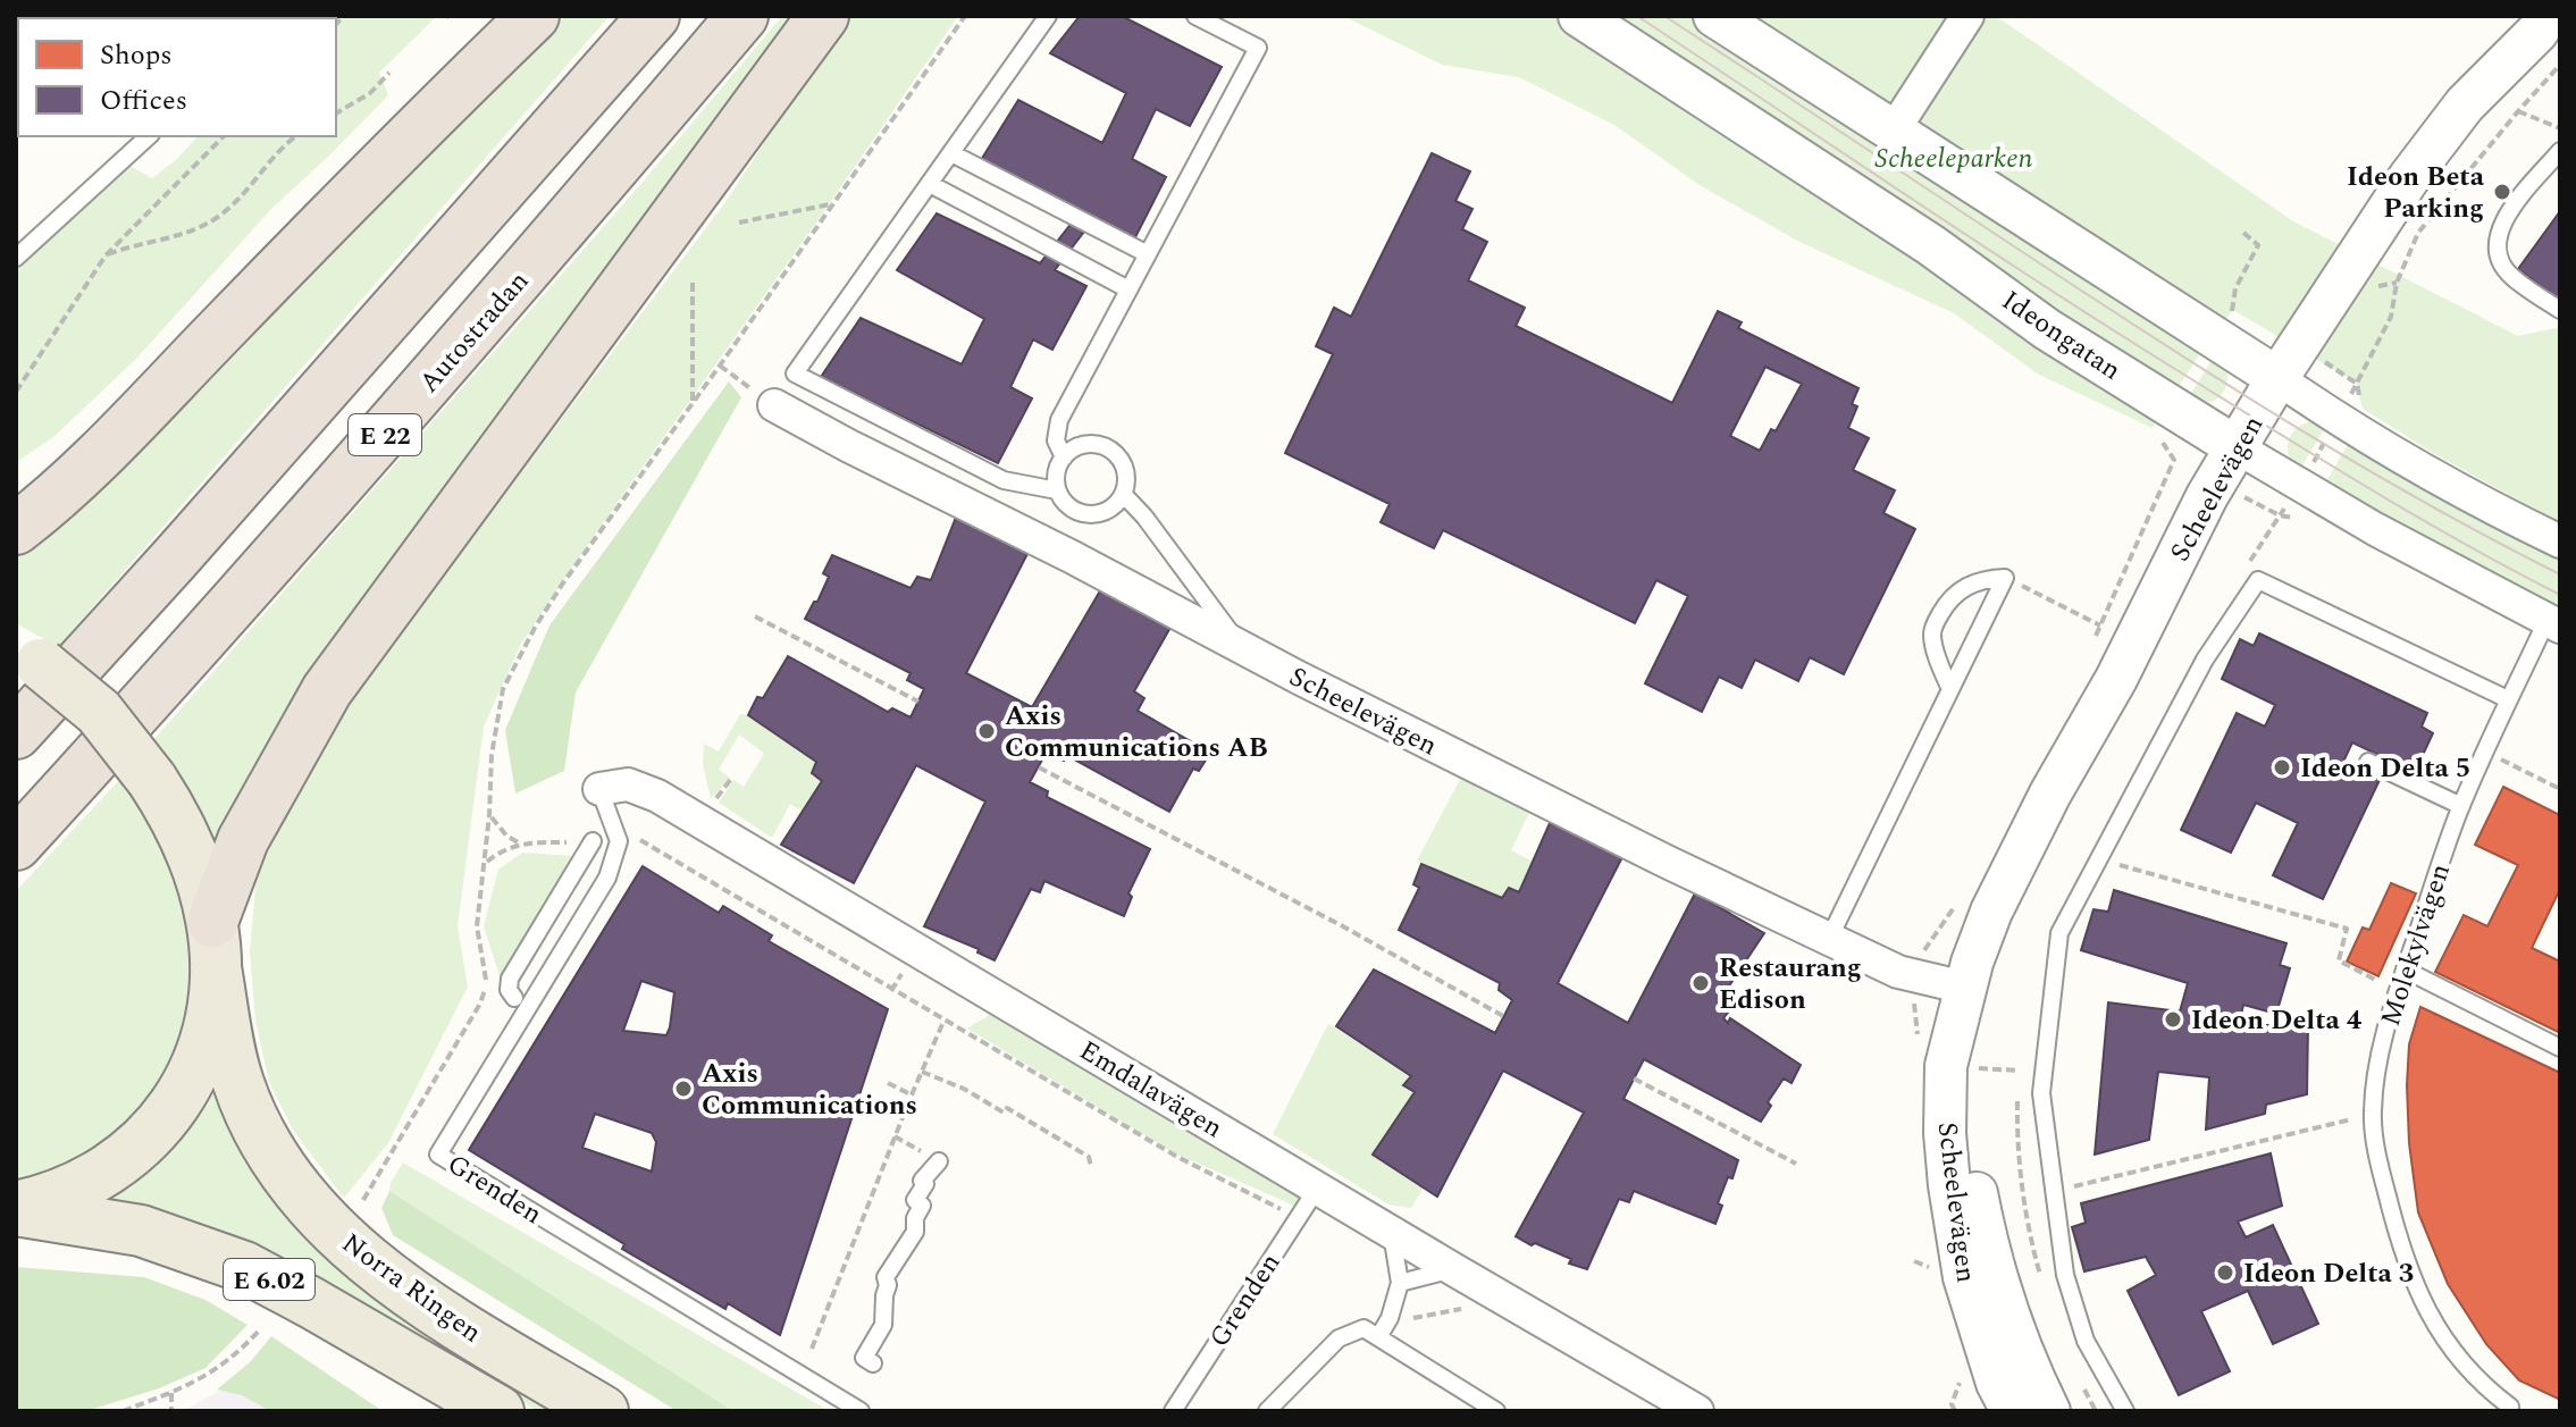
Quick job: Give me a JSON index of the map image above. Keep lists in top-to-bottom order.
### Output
{
  "streets": {
    "highway": ["Autostradan", "E 22"],
    "main road": ["E 6.02", "Norra Ringen"],
    "street": ["Ideongatan", "Scheelevägen", "Emdalavägen"],
    "lane": ["Molekylvägen", "Grenden"]
  },
  "crossings": [
    ["Ideongatan", "Scheelevägen"],
    ["Ideongatan", "Molekylvägen"],
    ["Emdalavägen", "Grenden"]
  ],
  "parks": ["Scheeleparken"],
  "places": [
    "Ideon Beta Parking",
    "Axis Communications AB",
    "Ideon Delta 5",
    "Restaurang Edison",
    "Ideon Delta 4",
    "Axis Communications",
    "Ideon Delta 3"
  ],
  "legend": ["Shops", "Offices"]
}
